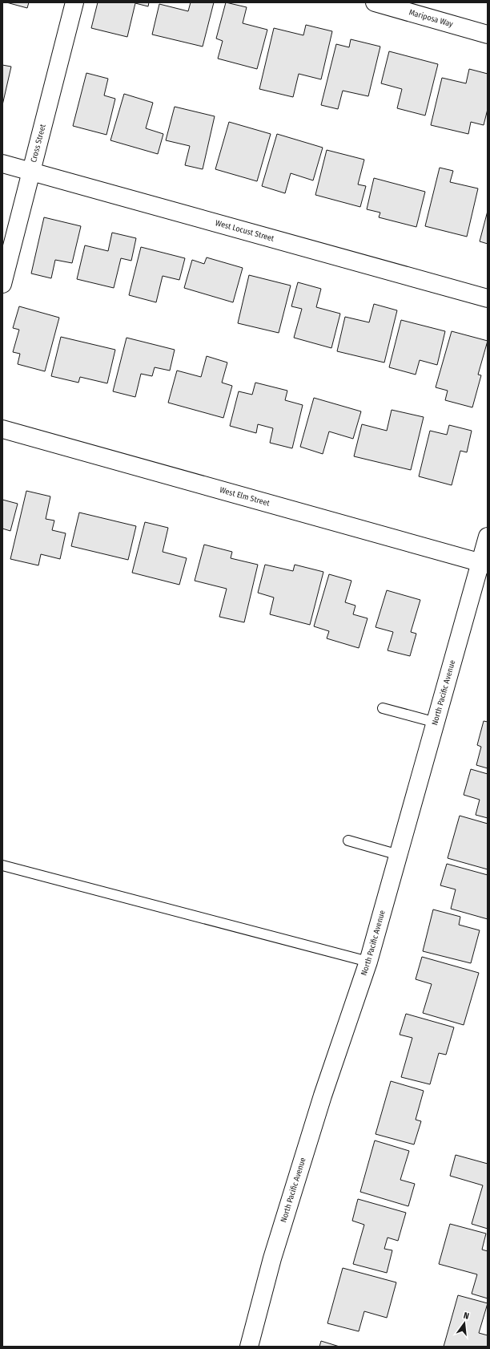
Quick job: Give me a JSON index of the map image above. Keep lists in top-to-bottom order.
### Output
{
  "streets": {
    "street": [
      "Mariposa Way",
      "Cross Street",
      "West Locust Street",
      "West Elm Street",
      "North Pacific Avenue"
    ]
  },
  "crossings": [
    ["Cross Street", "West Locust Street"],
    ["West Elm Street", "North Pacific Avenue"]
  ],
  "north": "top"
}
